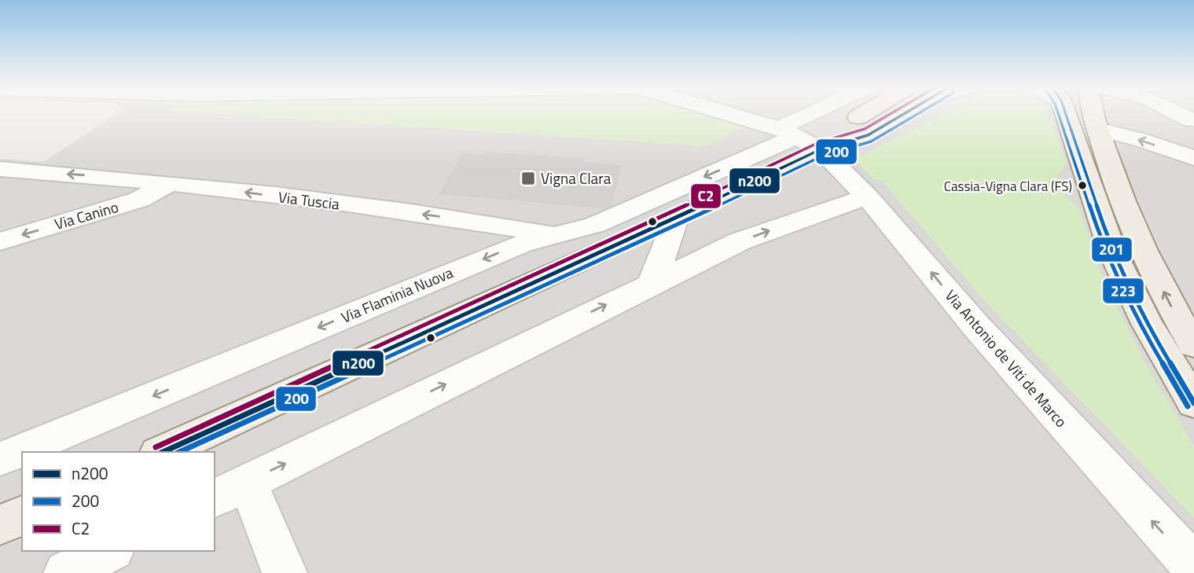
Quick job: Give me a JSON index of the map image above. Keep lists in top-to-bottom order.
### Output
{
  "streets": {
    "main road": ["Via Flaminia Nuova"],
    "street": ["Via Tuscia", "Via Canino", "Via Antonio de Viti de Marco"]
  },
  "crossings": [
    ["Via Tuscia", "Via Canino"],
    ["Via Tuscia", "Via Flaminia Nuova"],
    ["Via Flaminia Nuova", "Via Antonio de Viti de Marco"]
  ],
  "one_way": ["Via Tuscia", "Via Canino", "Via Antonio de Viti de Marco"],
  "places": {
    "transit": ["Vigna Clara"],
    "other": ["Cassia-Vigna Clara (FS)"]
  },
  "lines": [
    "transit line n200",
    "transit line 200",
    "transit line C2",
    "transit line 201",
    "transit line 223"
  ],
  "legend": ["n200", "200", "C2"]
}
